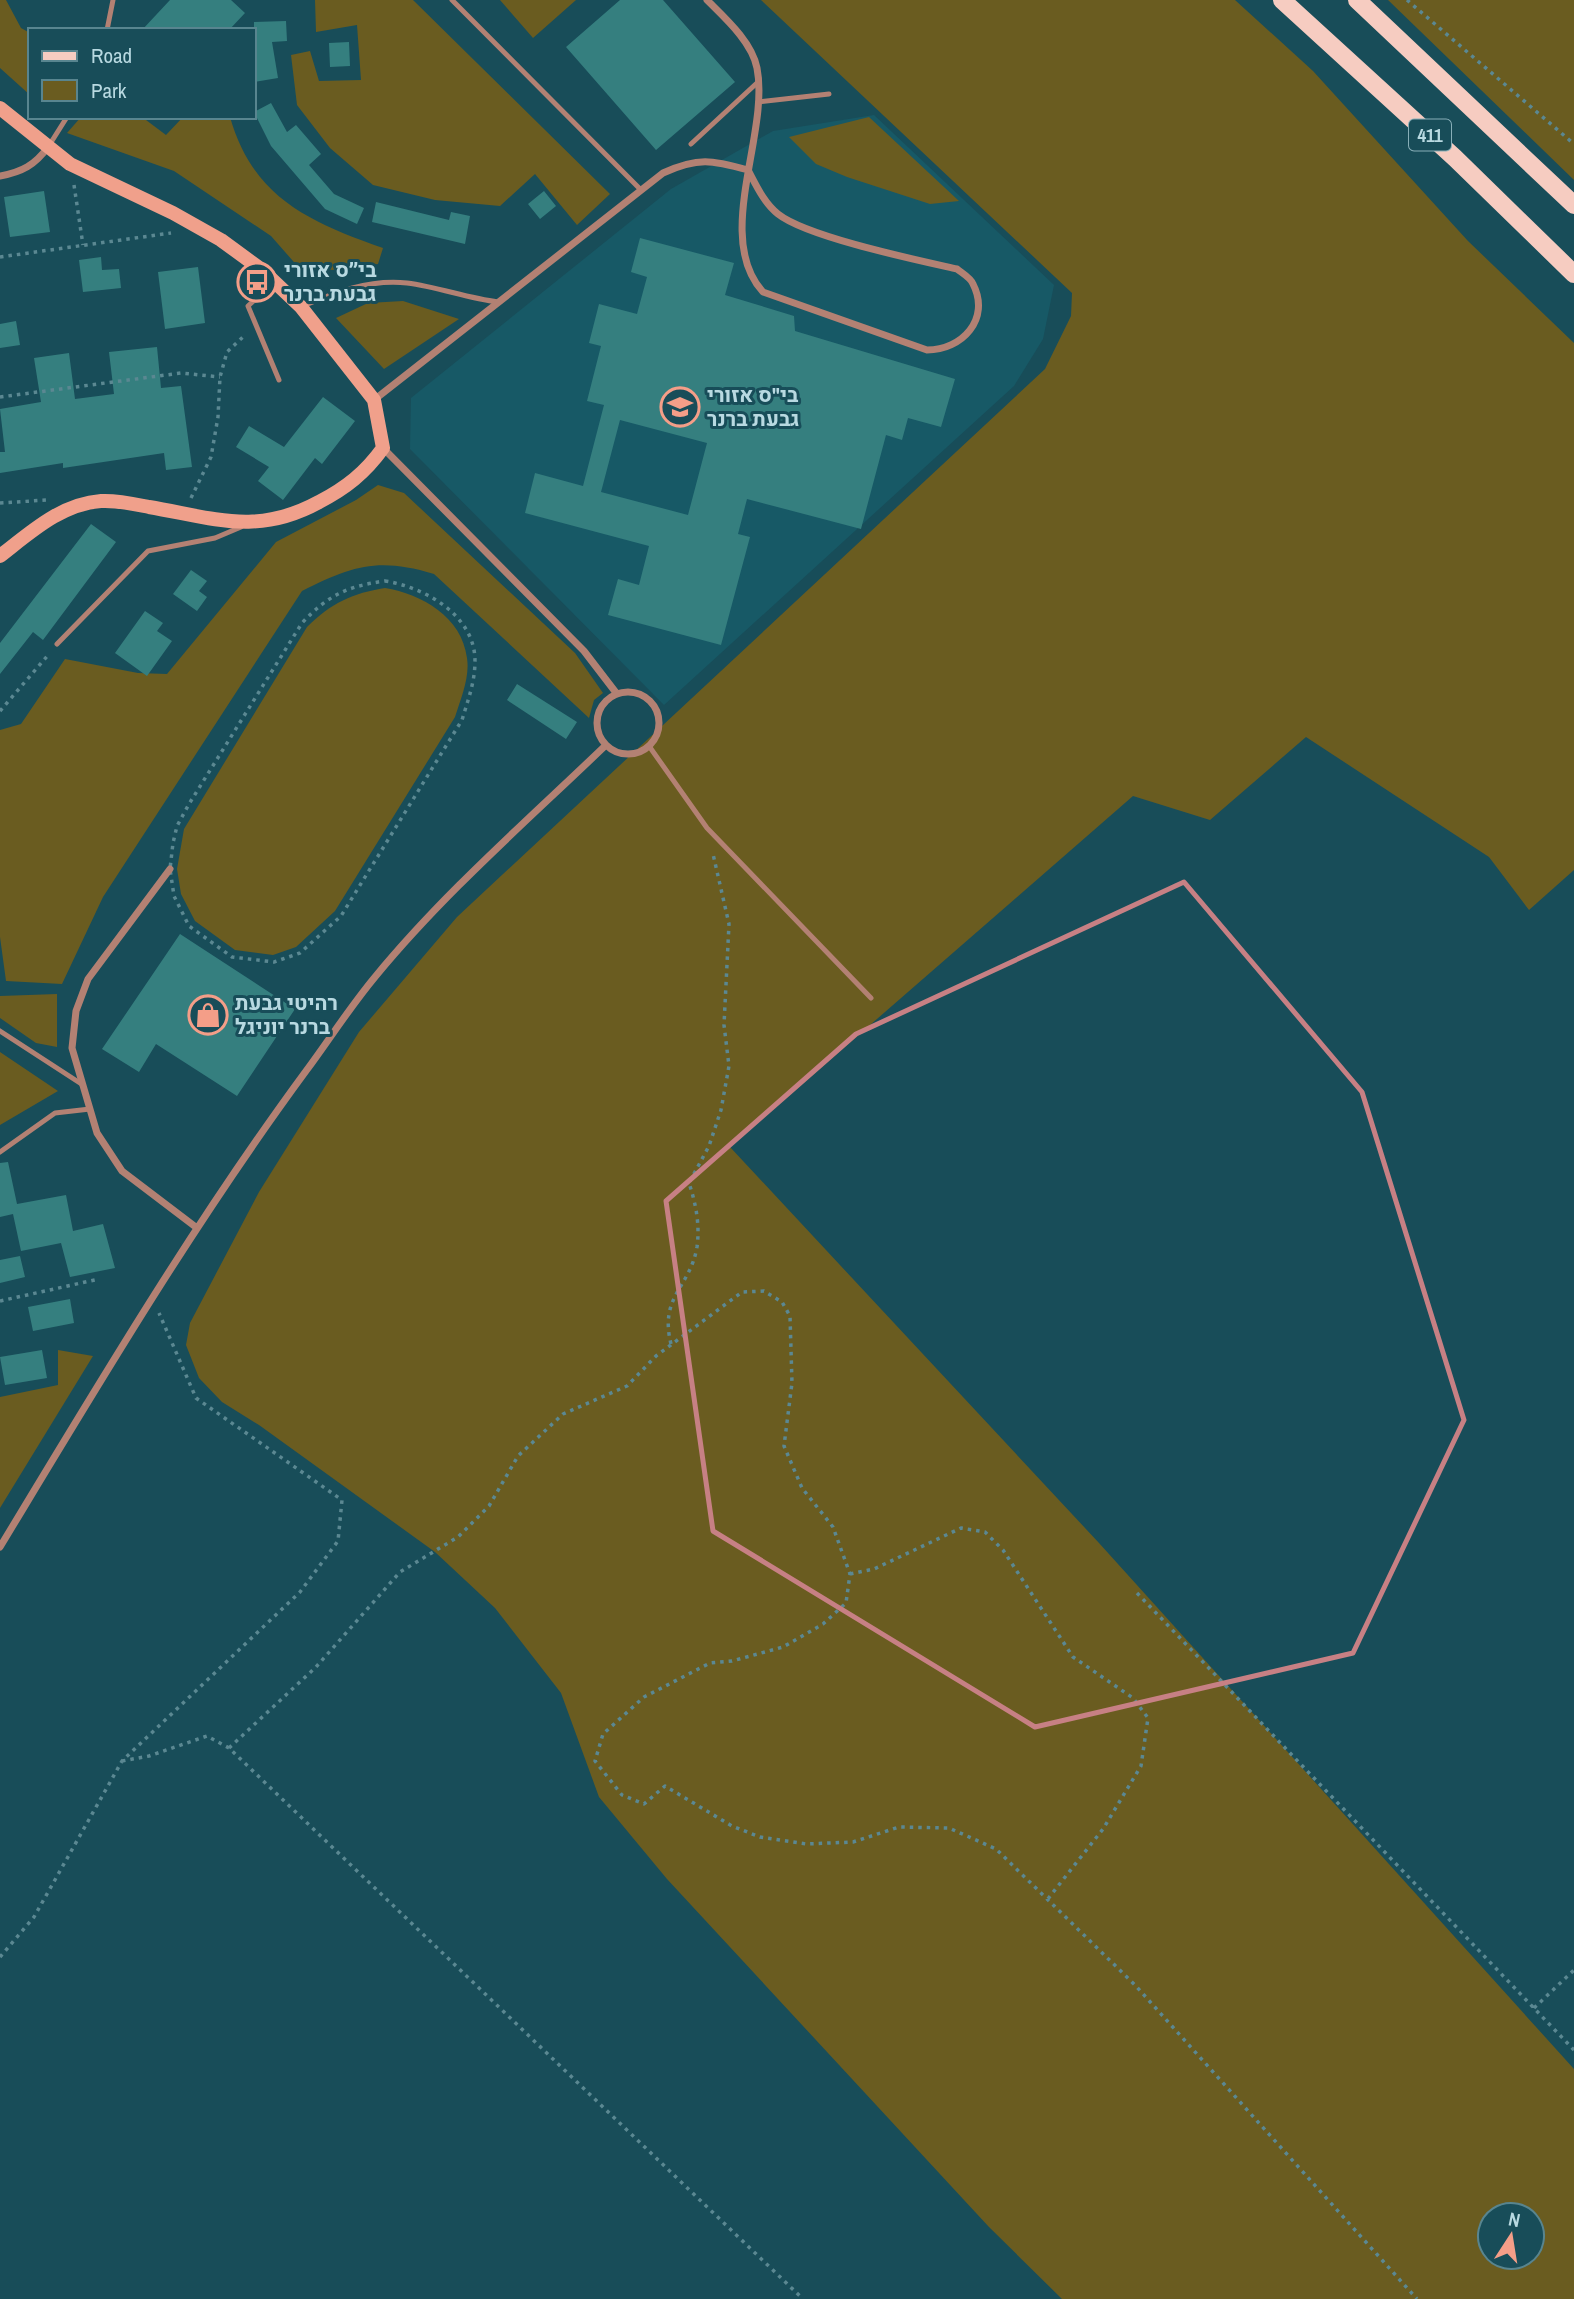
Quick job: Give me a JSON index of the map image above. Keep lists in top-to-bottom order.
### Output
{
  "streets": {
    "main road": ["411"]
  },
  "places": {
    "bus stop": ["בי״ס אזורי גבעת ברנר"],
    "school or university": ["בי\"ס אזורי גבעת ברנר"],
    "shop": ["רהיטי גבעת ברנר יוניגל"]
  },
  "legend": ["Road", "Park"],
  "north": "top"
}
